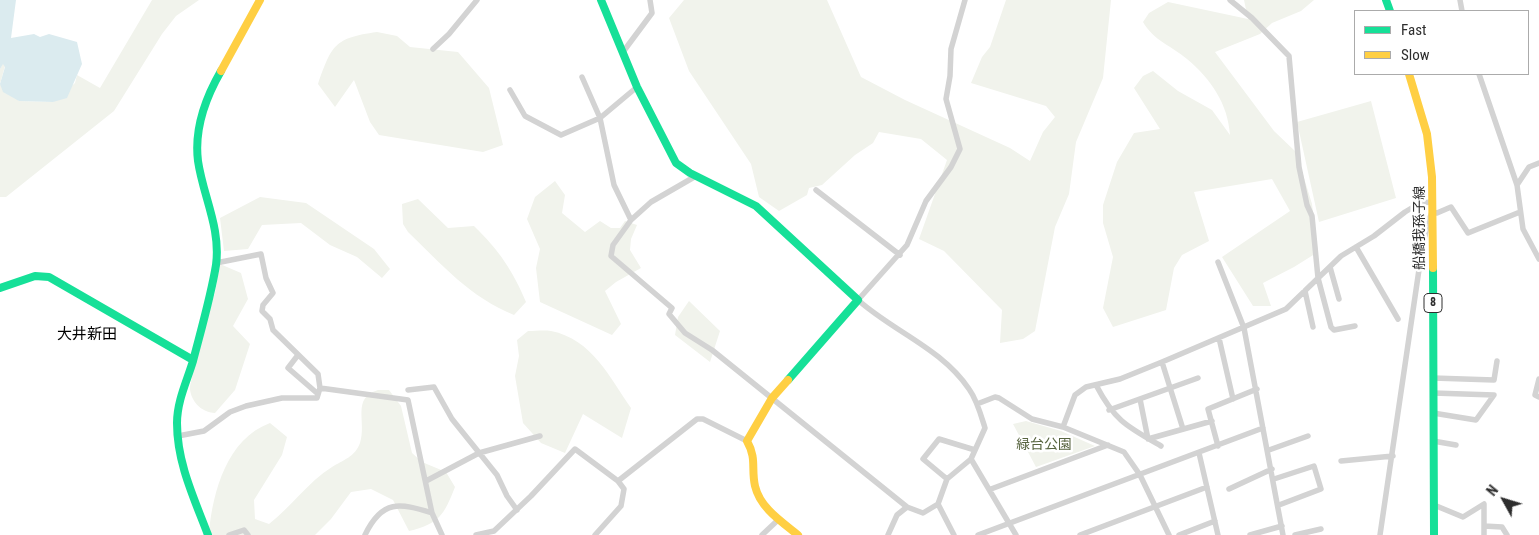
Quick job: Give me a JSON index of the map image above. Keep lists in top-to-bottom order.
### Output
{
  "streets": {
    "street": ["船橋我孫子線", "8"]
  },
  "districts": ["大井新田"],
  "parks": ["緑台公園"],
  "legend": ["Fast", "Slow"],
  "north": "top left"
}
